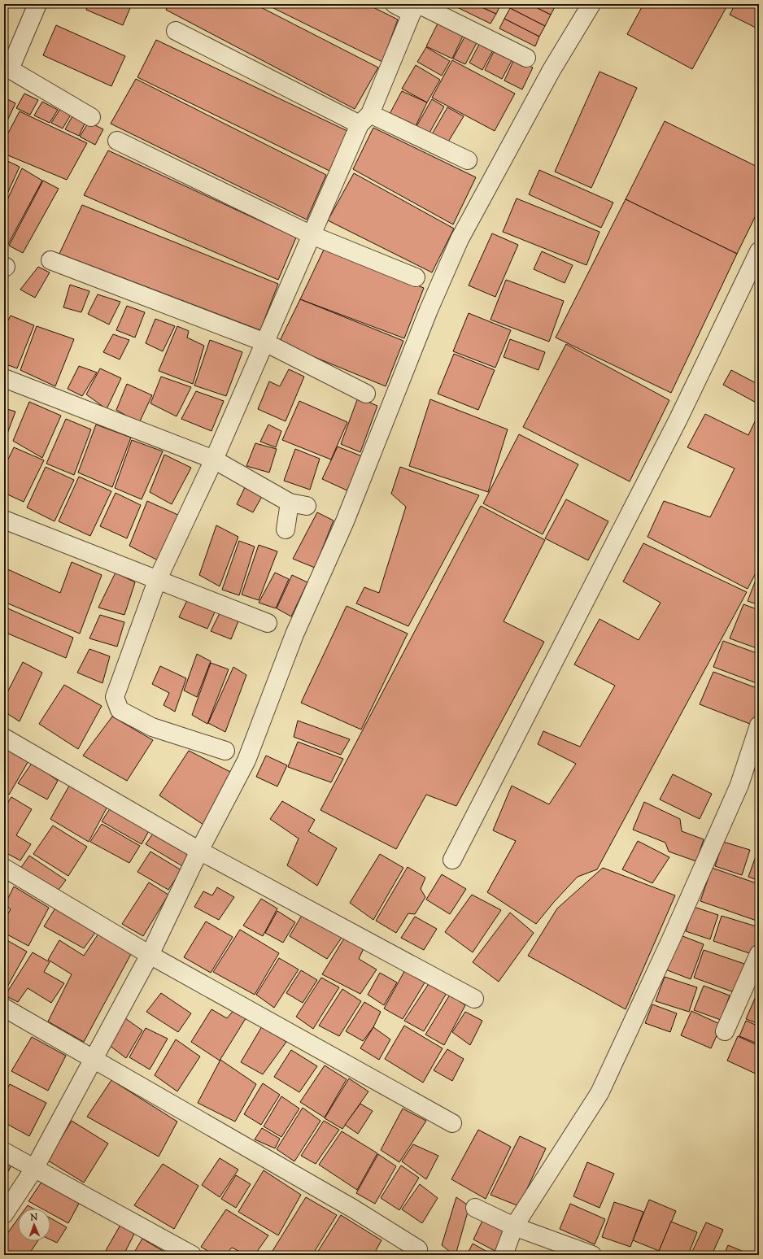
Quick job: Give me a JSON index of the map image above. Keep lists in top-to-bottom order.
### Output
{
  "north": "top"
}
